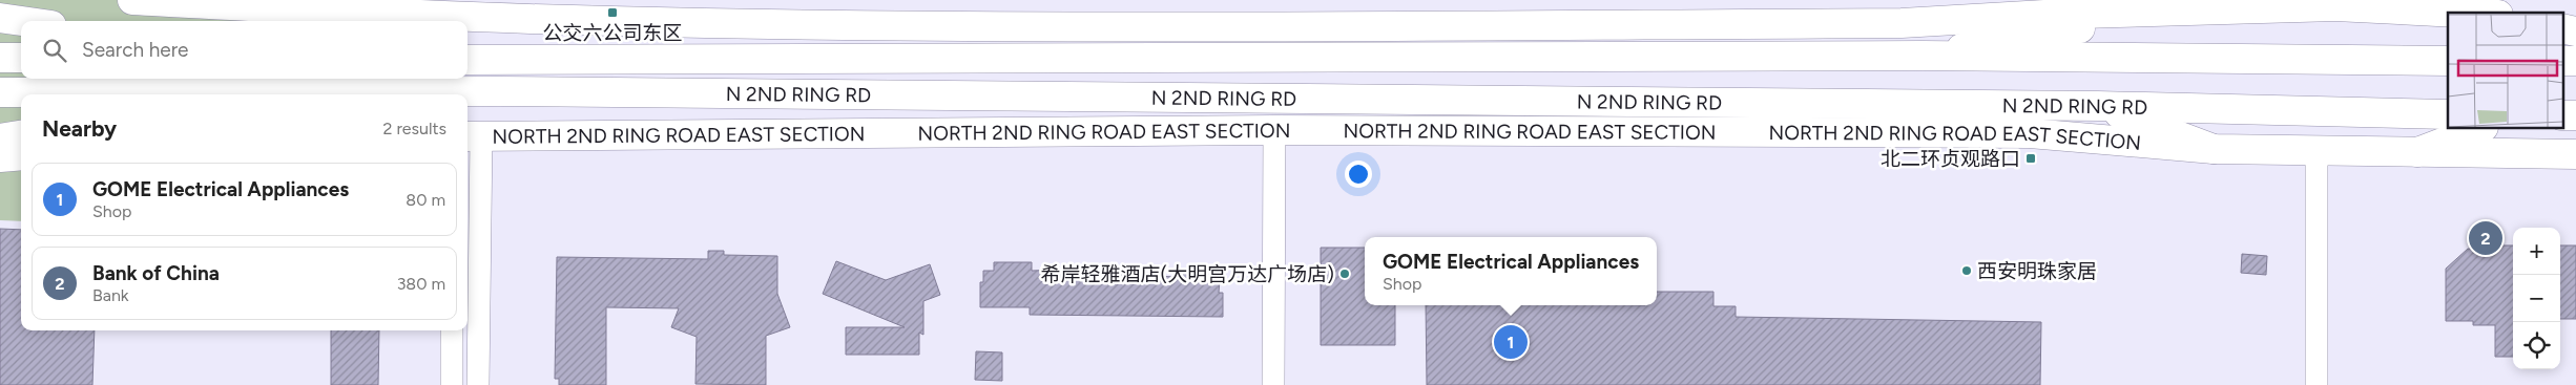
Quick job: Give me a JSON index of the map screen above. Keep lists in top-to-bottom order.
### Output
{
  "streets": {
    "main road": ["N 2ND RING RD", "NORTH 2ND RING ROAD EAST SECTION"]
  },
  "places": {
    "transit": ["公交六公司东区", "北二环贞观路口"],
    "other": ["西安明珠家居", "希岸轻雅酒店(大明宫万达广场店)"]
  },
  "page": {
    "search": "Search here",
    "heading": ["Nearby", "2 results"],
    "list": [
      {
        "mark": "1",
        "name": "GOME Electrical Appliances",
        "note": "Shop",
        "value": "80 m"
      },
      {
        "mark": "2",
        "name": "Bank of China",
        "note": "Bank",
        "value": "380 m"
      }
    ],
    "pins": ["2", "1"],
    "map_buttons": ["+", "−"],
    "popup": ["GOME Electrical Appliances", "Shop"]
  }
}
